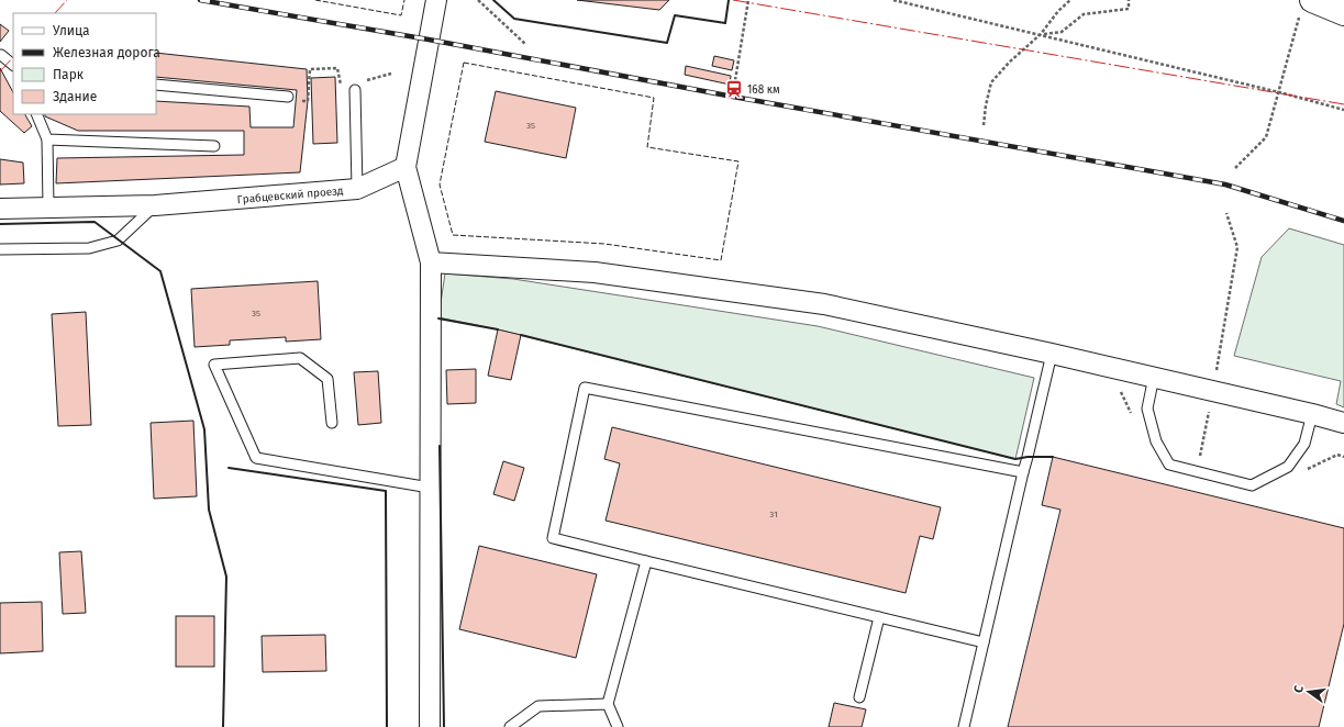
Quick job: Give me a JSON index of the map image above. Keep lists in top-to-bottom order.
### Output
{
  "streets": {
    "street": ["Грабцевский проезд"]
  },
  "places": {
    "station": ["168 км"]
  },
  "house_numbers": ["35", "35", "31"],
  "legend": [
    "Улица",
    "Железная дорога",
    "Парк",
    "Здание"
  ],
  "north": "left"
}
